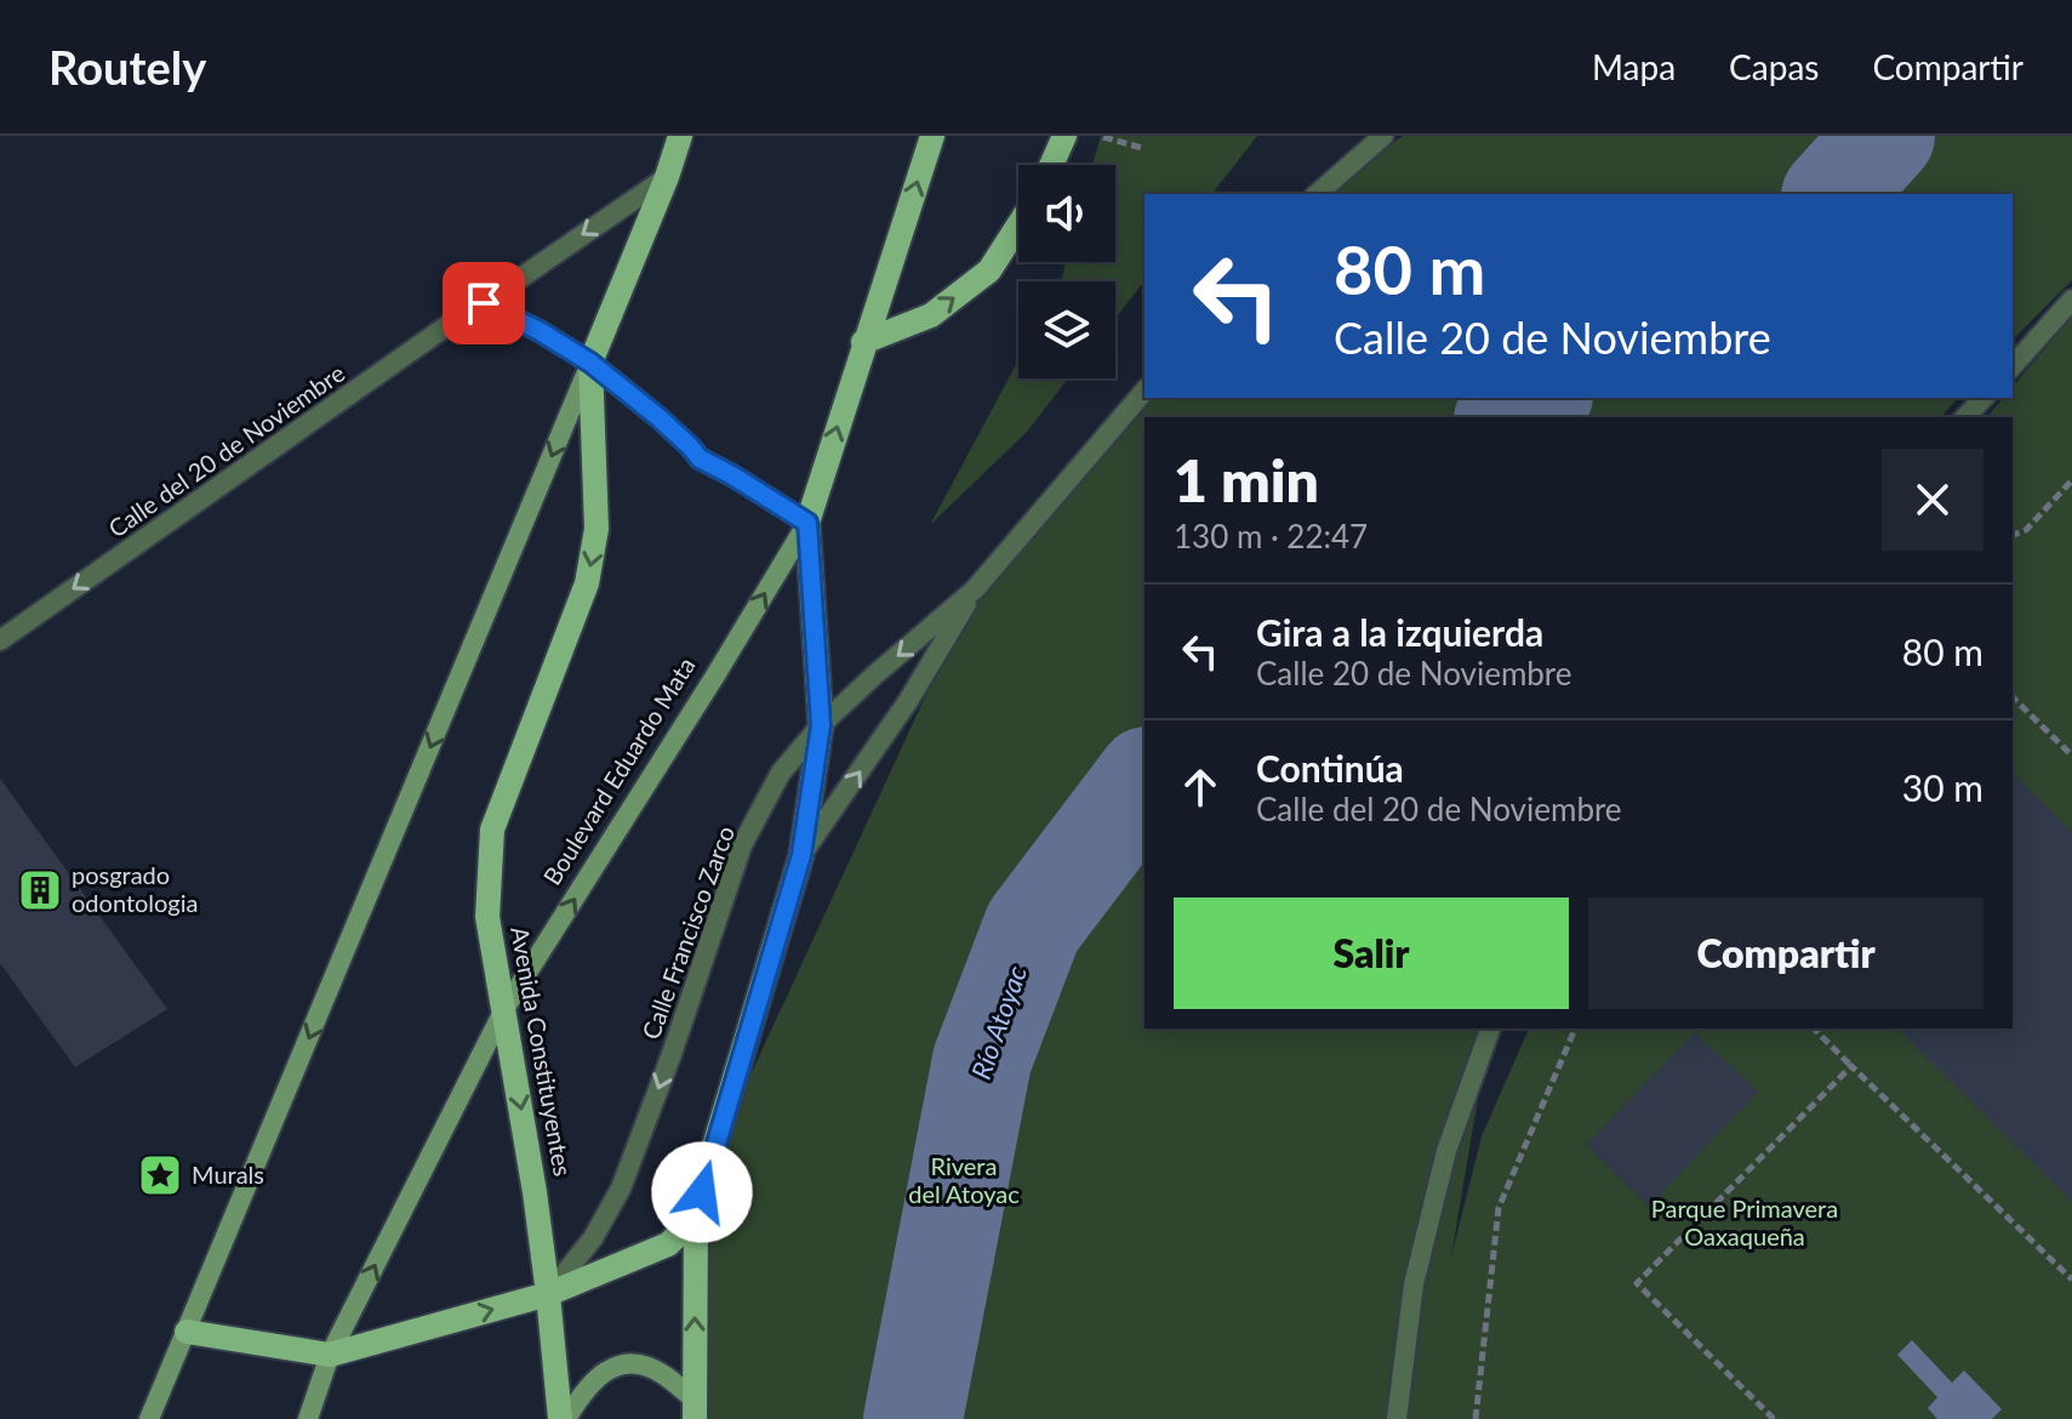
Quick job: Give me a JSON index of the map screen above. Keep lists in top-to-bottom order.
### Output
{
  "streets": {
    "main road": ["Boulevard Eduardo Mata", "Avenida Constituyentes"],
    "street": ["Calle del 20 de Noviembre", "Calle Francisco Zarco"]
  },
  "crossings": [
    ["Boulevard Eduardo Mata", "Avenida Constituyentes"],
    ["Calle Francisco Zarco", "Avenida Constituyentes"]
  ],
  "one_way": ["Calle del 20 de Noviembre"],
  "water": ["Río Atoyac"],
  "parks": ["Rivera del Atoyac", "Parque Primavera Oaxaqueña"],
  "places": {
    "building": ["posgrado odontologia"],
    "place": ["Murals"]
  },
  "page": {
    "header": "Routely",
    "nav": ["Mapa", "Capas", "Compartir"],
    "turn": ["80 m", "Calle 20 de Noviembre"],
    "heading": ["1 min", "130 m · 22:47"],
    "list": [
      {
        "name": "Gira a la izquierda",
        "note": "Calle 20 de Noviembre",
        "value": "80 m"
      },
      {
        "name": "Continúa",
        "note": "Calle del 20 de Noviembre",
        "value": "30 m"
      }
    ],
    "buttons": ["Salir", "Compartir"]
  }
}
